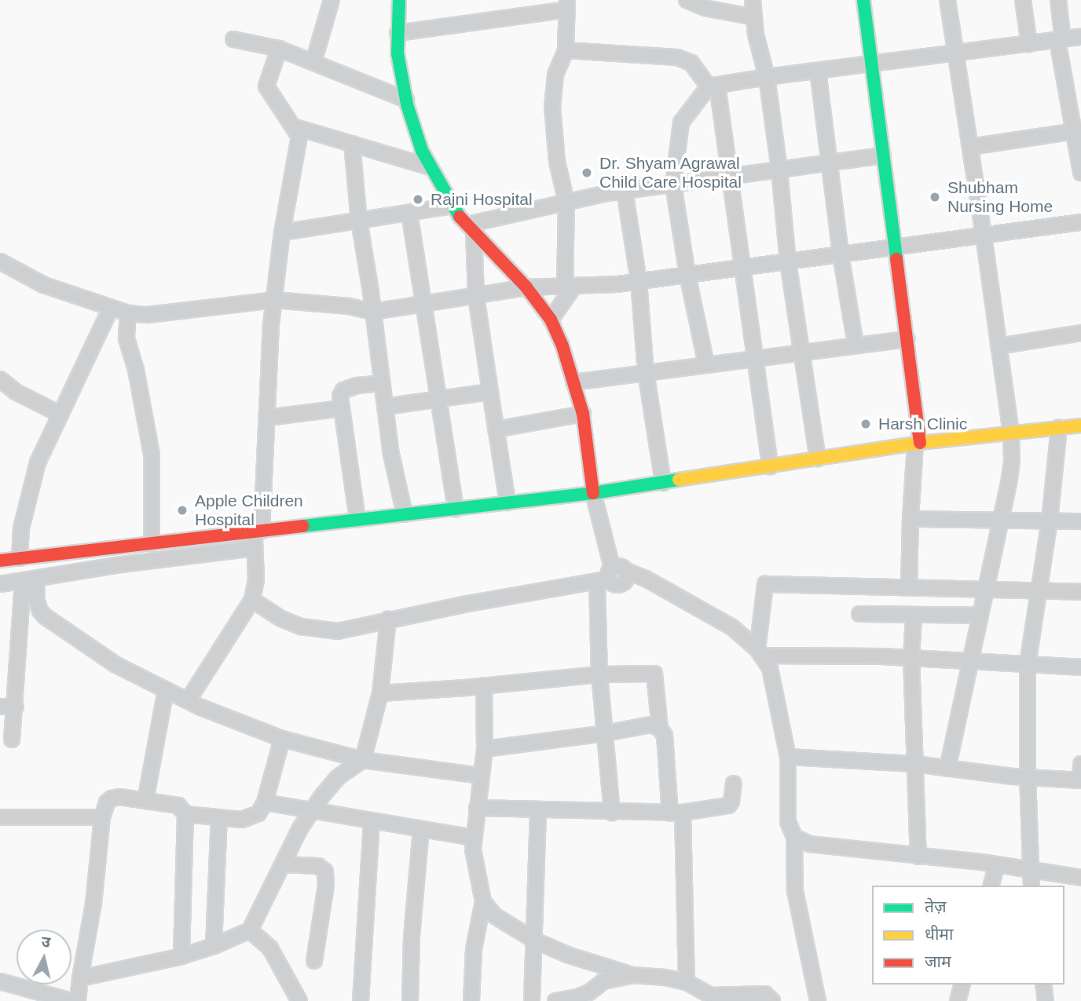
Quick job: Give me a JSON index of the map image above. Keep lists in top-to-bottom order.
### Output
{
  "places": [
    "Dr. Shyam Agrawal Child Care Hospital",
    "Shubham Nursing Home",
    "Rajni Hospital",
    "Harsh Clinic",
    "Apple Children Hospital"
  ],
  "legend": ["तेज़", "धीमा", "जाम"],
  "north": "top"
}
